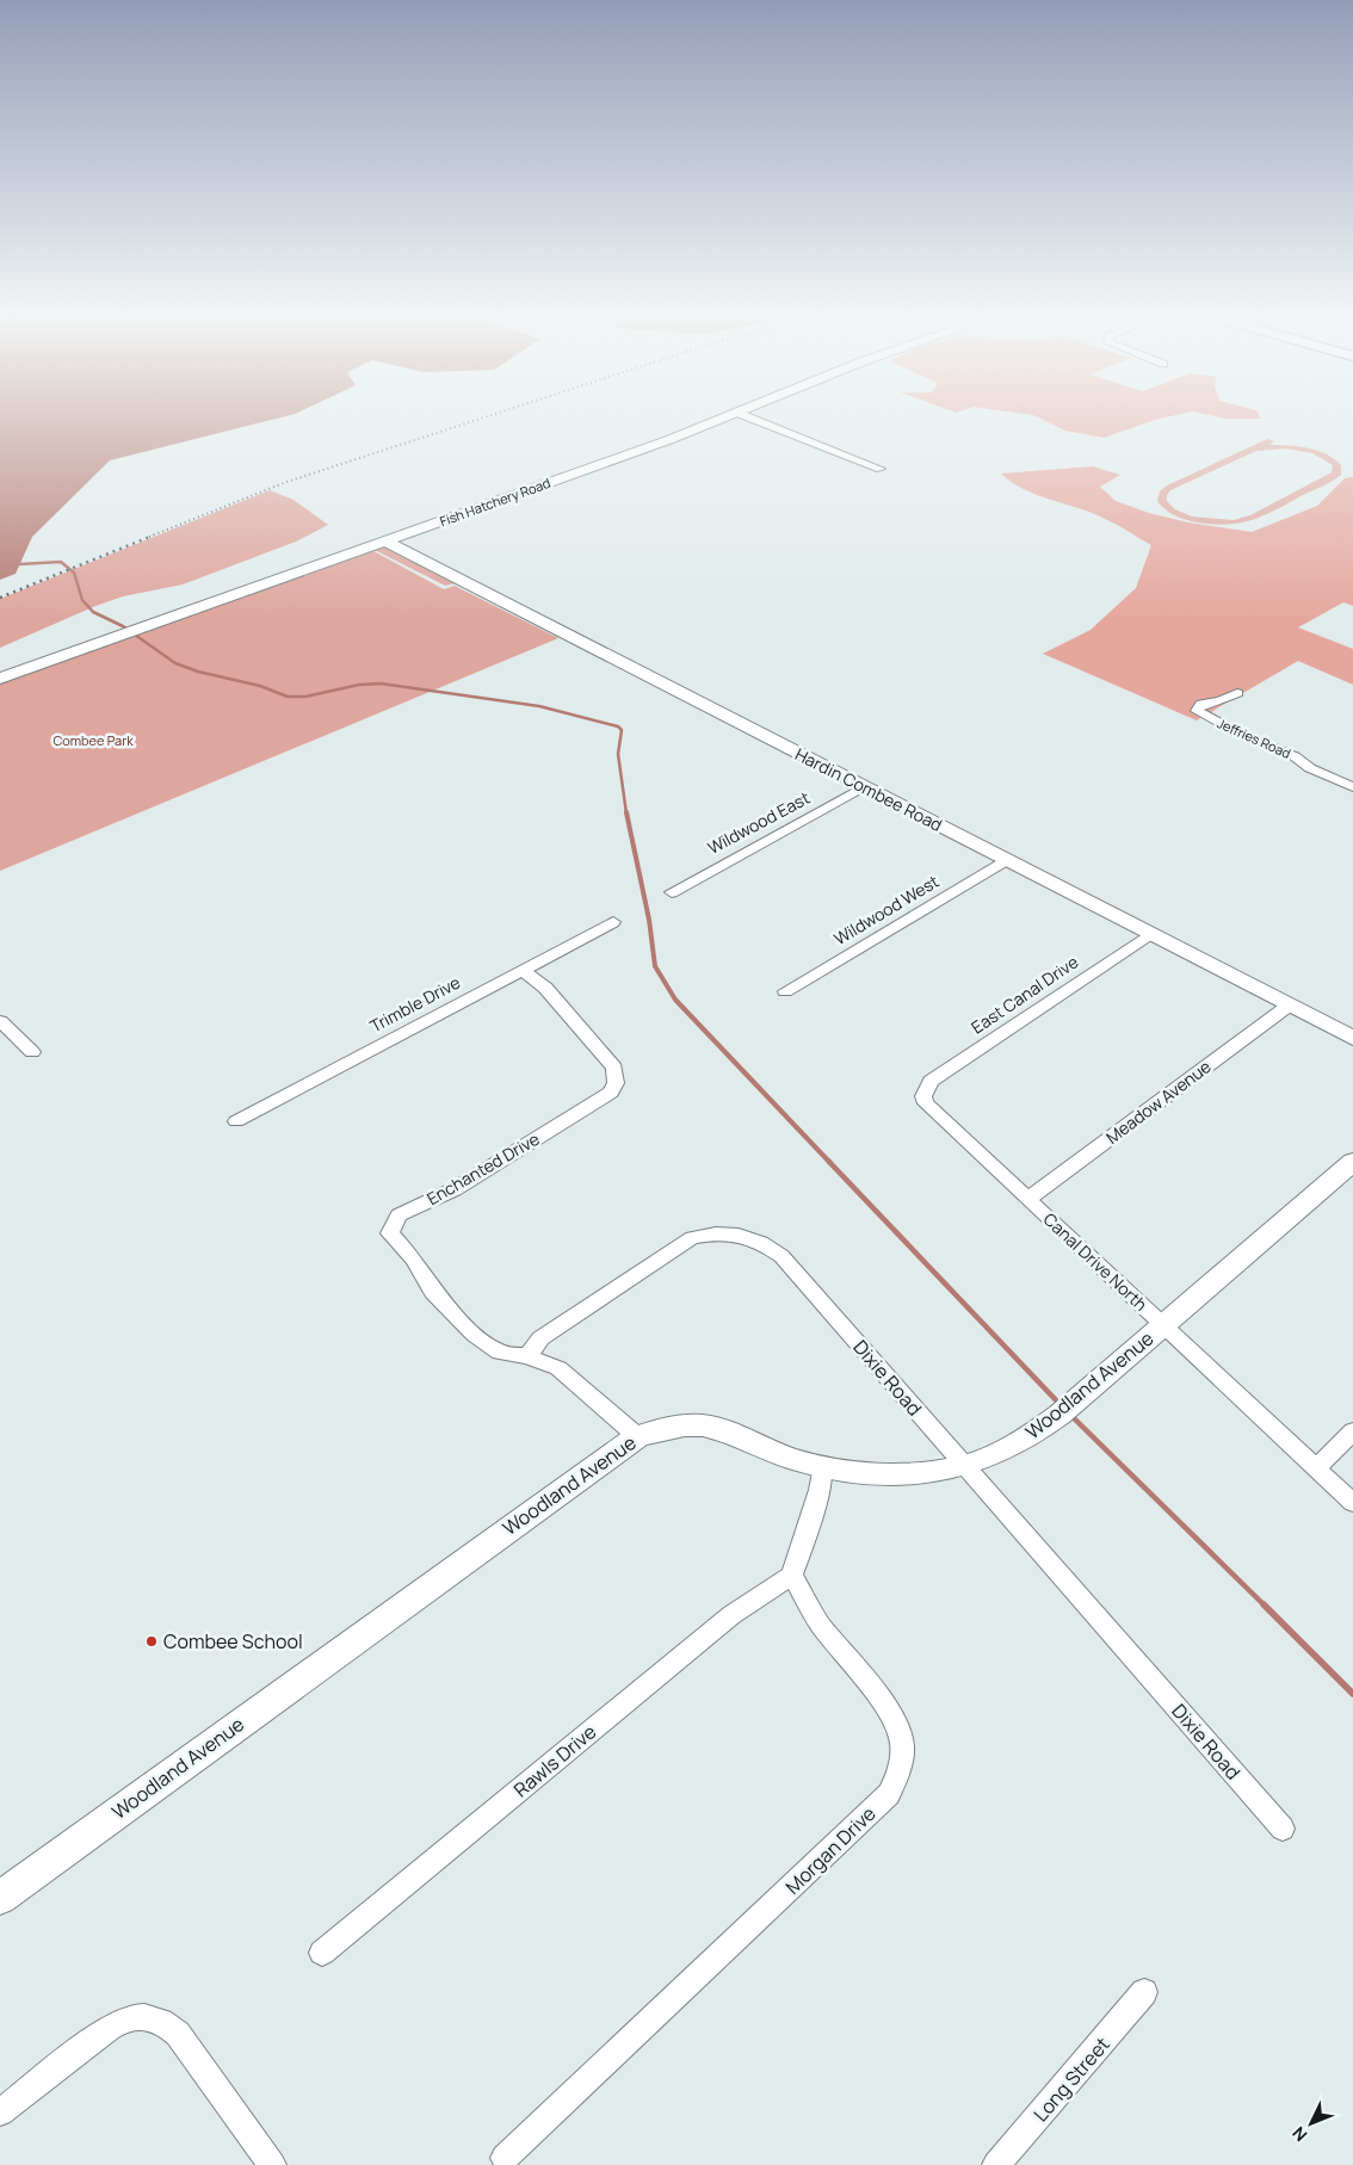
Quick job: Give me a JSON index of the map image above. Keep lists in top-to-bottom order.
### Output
{
  "streets": {
    "street": [
      "Fish Hatchery Road",
      "Jeffries Road",
      "Hardin Combee Road",
      "Wildwood East",
      "Wildwood West",
      "East Canal Drive",
      "Trimble Drive",
      "Meadow Avenue",
      "Enchanted Drive",
      "Canal Drive North",
      "Dixie Road",
      "Woodland Avenue",
      "Rawls Drive",
      "Morgan Drive",
      "Long Street"
    ]
  },
  "crossings": [
    ["Fish Hatchery Road", "Hardin Combee Road"],
    ["Hardin Combee Road", "Wildwood East"],
    ["Hardin Combee Road", "Wildwood West"],
    ["Hardin Combee Road", "East Canal Drive"],
    ["Hardin Combee Road", "Meadow Avenue"],
    ["East Canal Drive", "Canal Drive North"],
    ["Trimble Drive", "Enchanted Drive"],
    ["Meadow Avenue", "Canal Drive North"],
    ["Enchanted Drive", "Dixie Road"],
    ["Canal Drive North", "Woodland Avenue"],
    ["Dixie Road", "Woodland Avenue"],
    ["Rawls Drive", "Morgan Drive"]
  ],
  "parks": ["Combee Park"],
  "places": ["Combee School"],
  "north": "bottom left"
}
